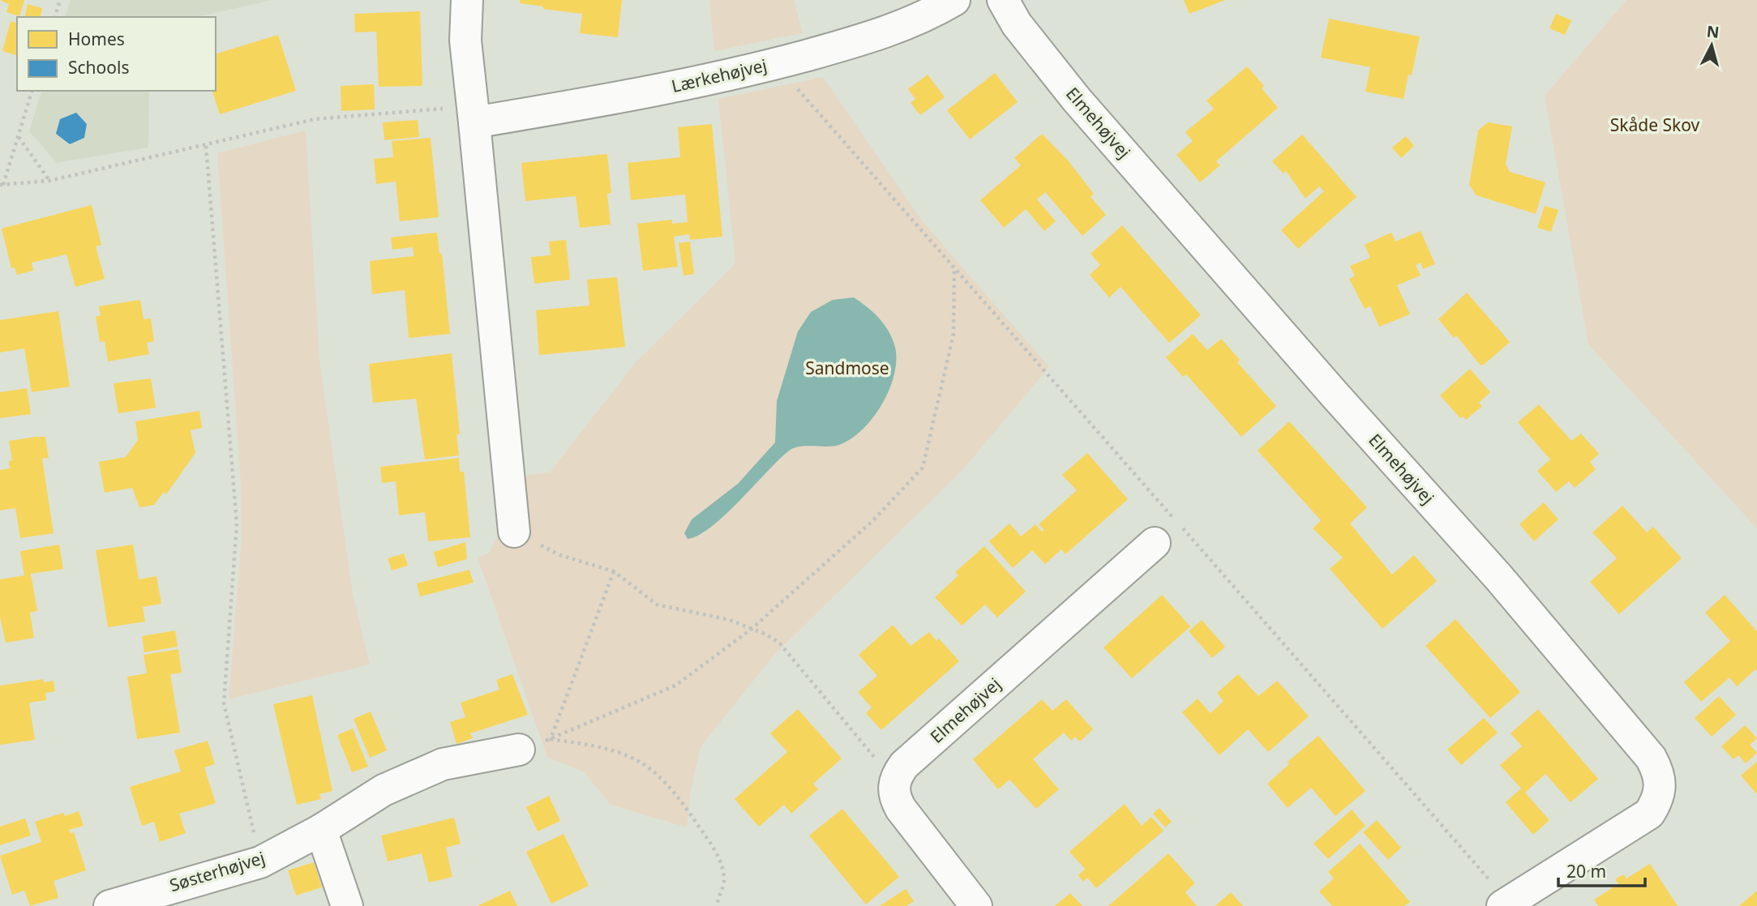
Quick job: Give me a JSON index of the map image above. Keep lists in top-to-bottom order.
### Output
{
  "streets": {
    "street": ["Lærkehøjvej", "Elmehøjvej", "Søsterhøjvej"]
  },
  "parks": ["Skåde Skov", "Sandmose"],
  "legend": ["Homes", "Schools"],
  "scale_bar": "20 m",
  "north": "top"
}
